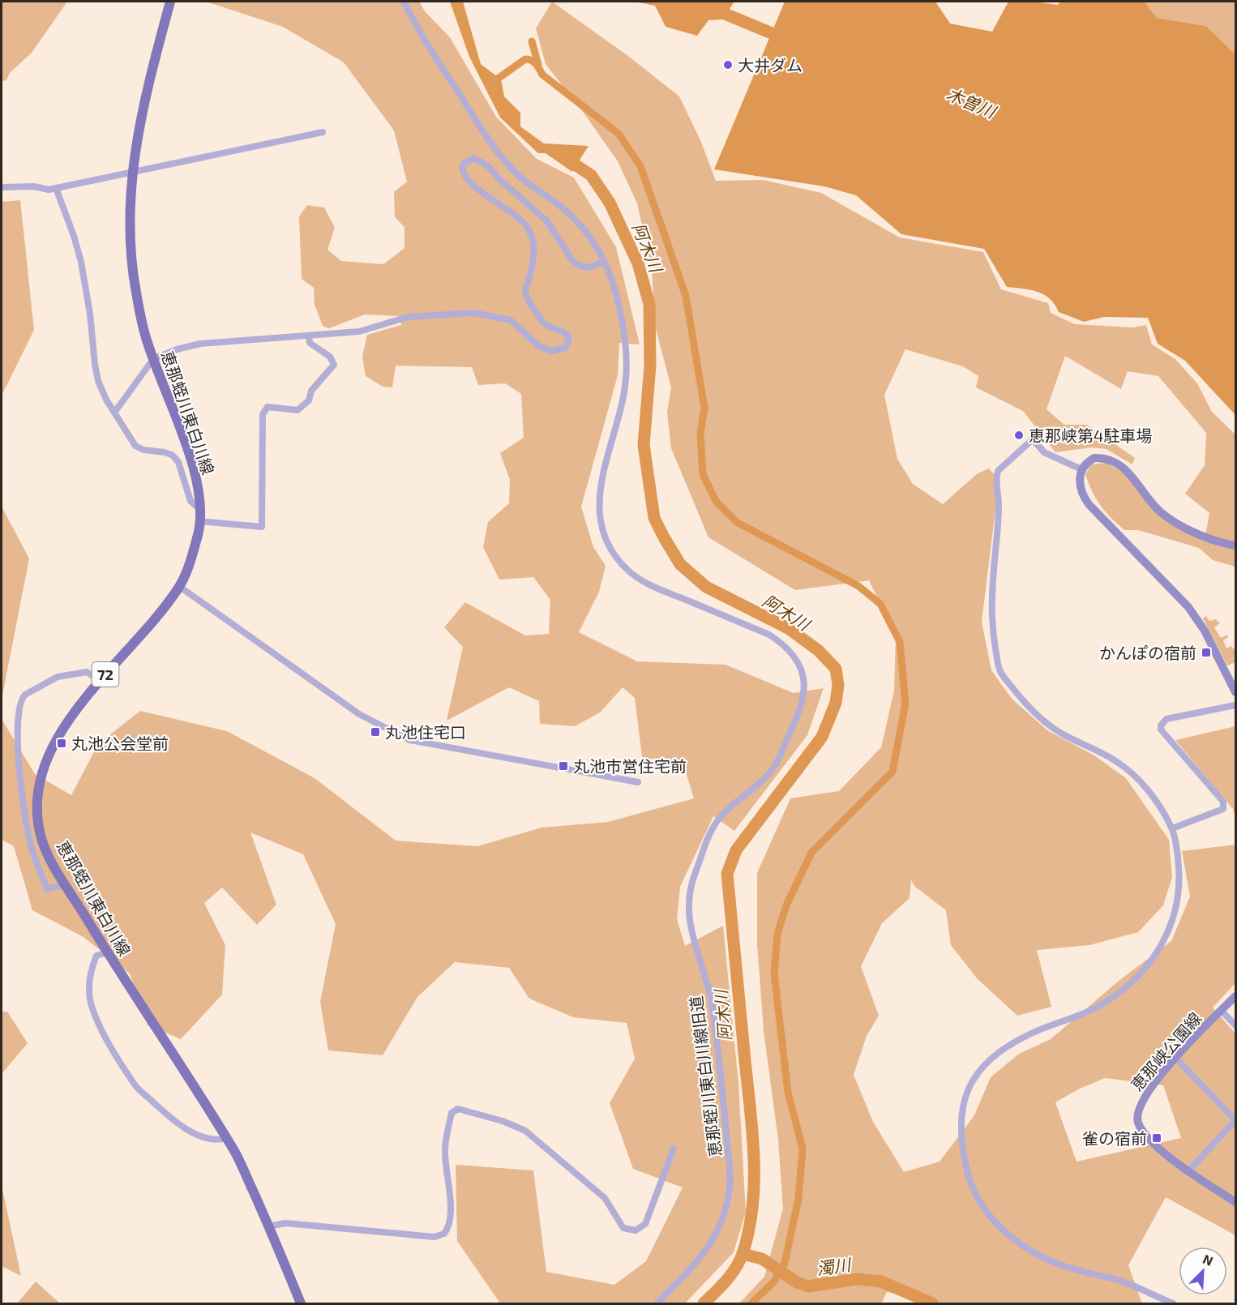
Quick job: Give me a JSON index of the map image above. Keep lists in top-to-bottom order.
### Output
{
  "streets": {
    "main road": ["恵那蛭川東白川線", "72"],
    "street": ["恵那峡公園線", "恵那蛭川東白川線旧道"]
  },
  "water": ["木曽川", "阿木川", "濁川"],
  "places": {
    "other": ["大井ダム", "恵那峡第4駐車場"],
    "transit": [
      "かんぽの宿前",
      "丸池住宅口",
      "丸池公会堂前",
      "丸池市営住宅前",
      "雀の宿前"
    ]
  },
  "north": "top right"
}
